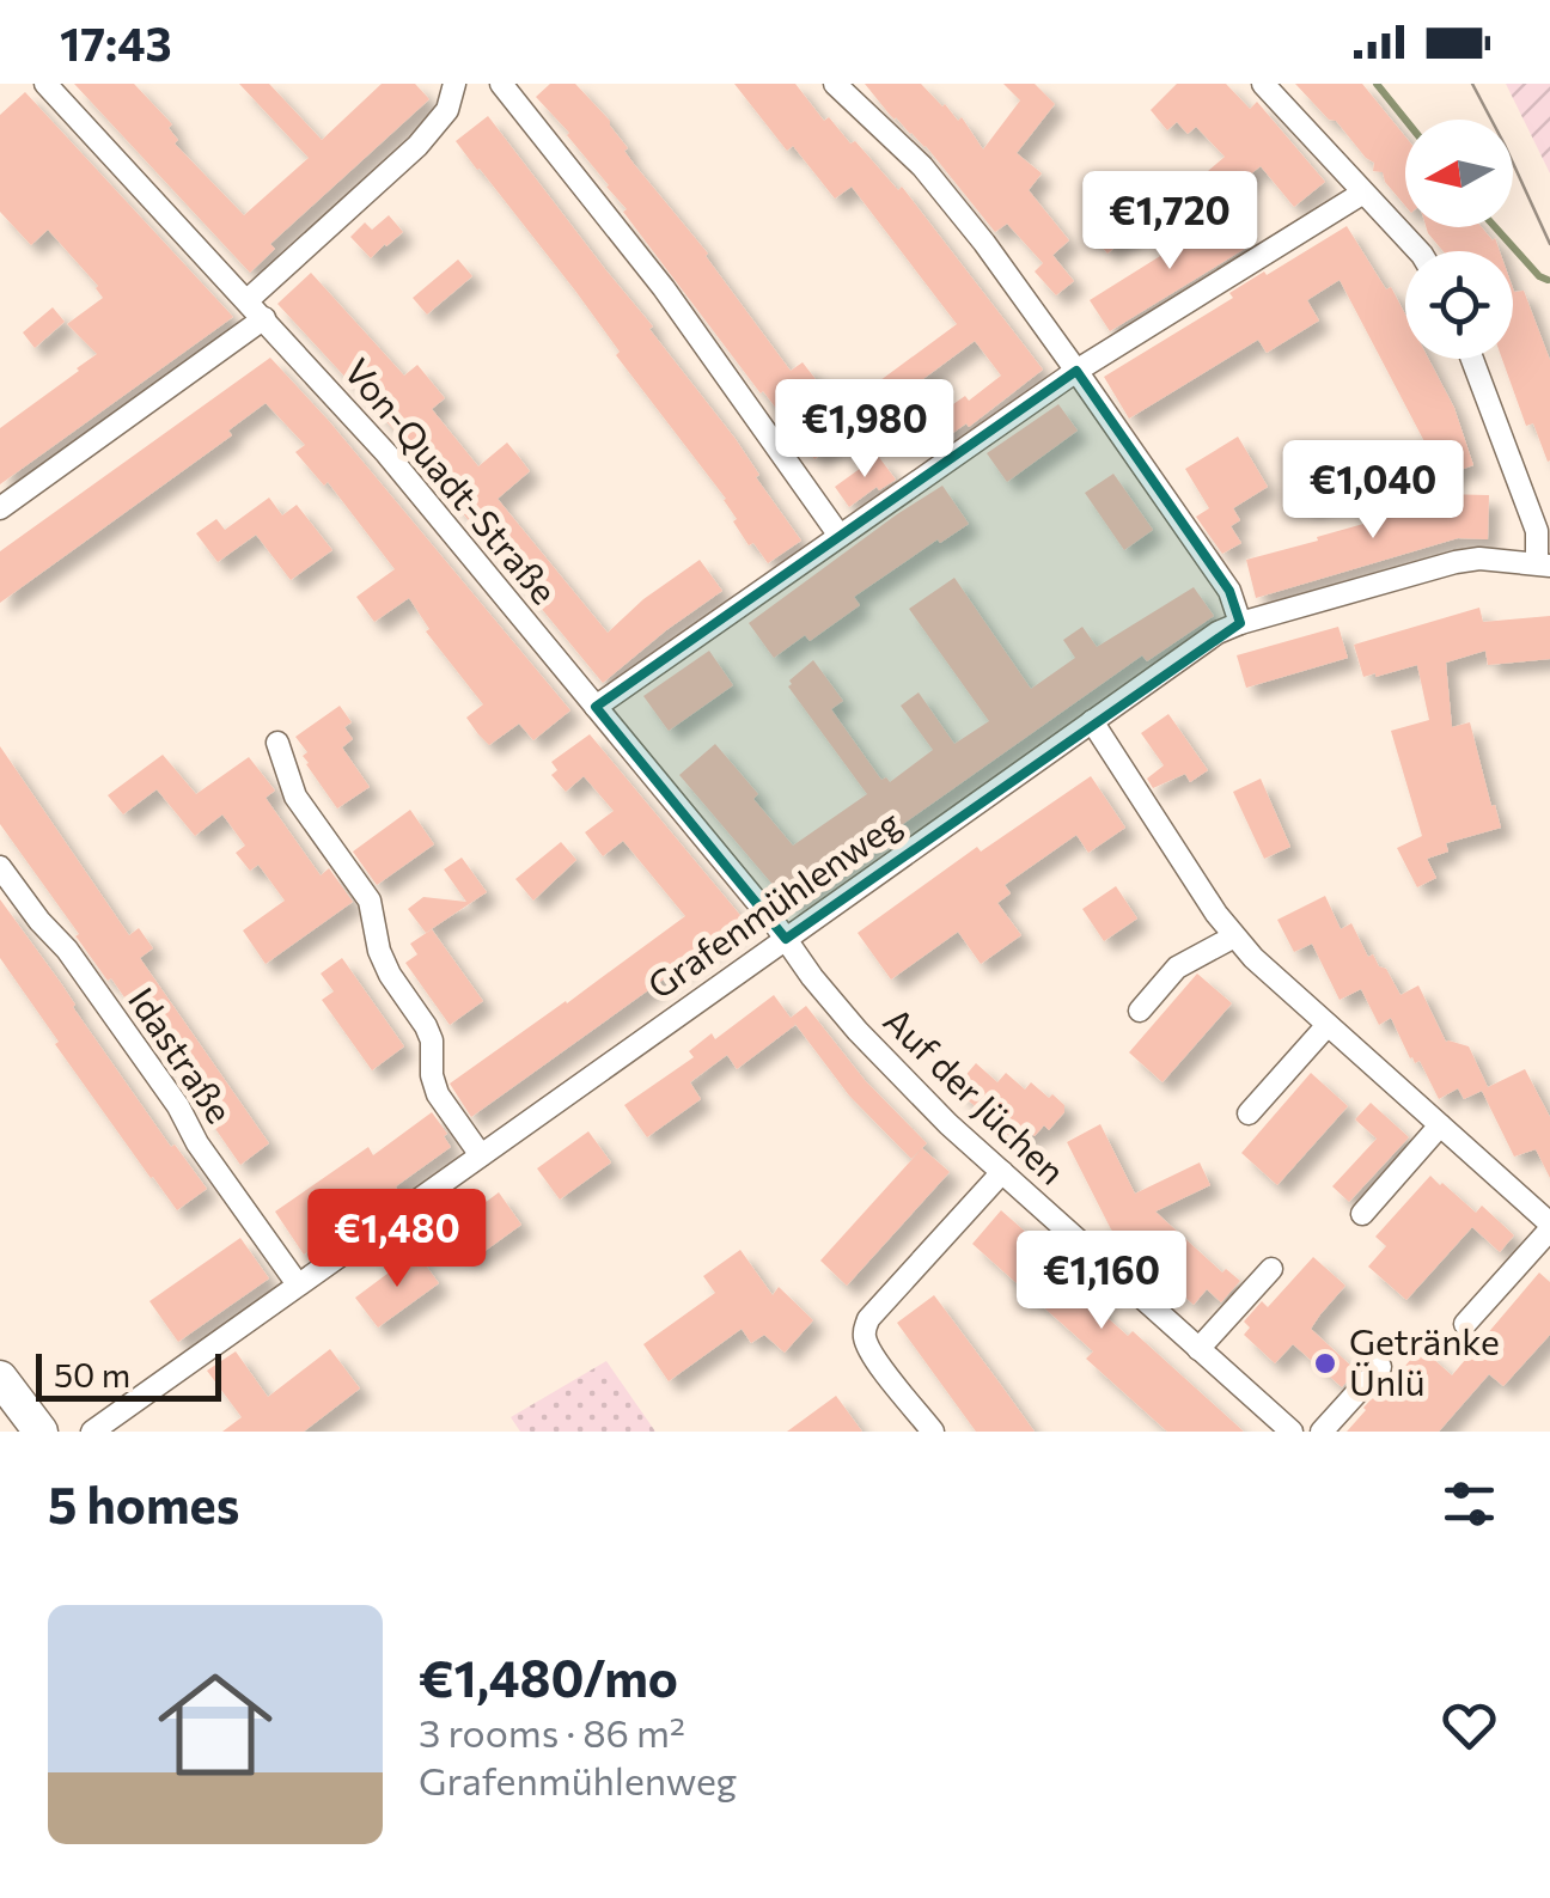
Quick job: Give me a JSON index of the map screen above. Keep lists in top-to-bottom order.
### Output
{
  "streets": {
    "street": [
      "Von-Quadt-Straße",
      "Grafenmühlenweg",
      "Idastraße",
      "Auf der Jüchen"
    ]
  },
  "crossings": [
    ["Von-Quadt-Straße", "Grafenmühlenweg"],
    ["Von-Quadt-Straße", "Auf der Jüchen"],
    ["Grafenmühlenweg", "Idastraße"],
    ["Grafenmühlenweg", "Auf der Jüchen"]
  ],
  "places": ["Getränke Ünlü"],
  "scale_bar": "50 m",
  "north": "left",
  "page": {
    "status": "17:43",
    "price": [
      "€1,720",
      "€1,980",
      "€1,040",
      "€1,480",
      "€1,160"
    ],
    "scale": "50 m",
    "heading": "5 homes",
    "list": [
      {
        "name": "€1,480/mo",
        "note": "3 rooms · 86 m² · Grafenmühlenweg"
      }
    ]
  }
}
